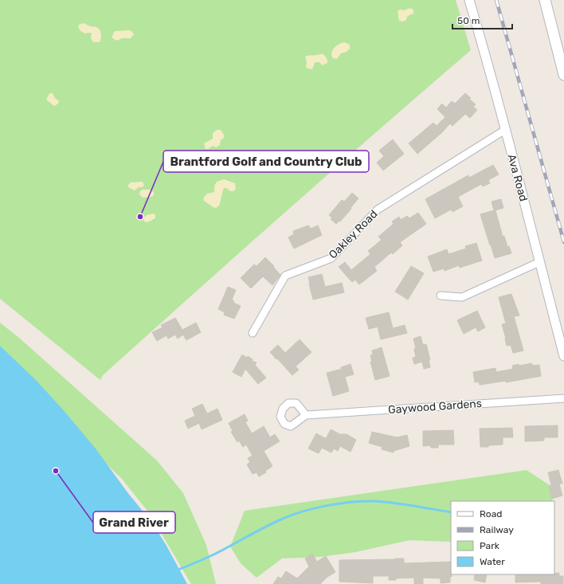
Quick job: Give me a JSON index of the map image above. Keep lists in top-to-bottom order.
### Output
{
  "streets": {
    "street": ["Ava Road", "Oakley Road", "Gaywood Gardens"]
  },
  "crossings": [
    ["Ava Road", "Oakley Road"]
  ],
  "places": ["Brantford Golf and Country Club", "Grand River"],
  "legend": [
    "Road",
    "Railway",
    "Park",
    "Water"
  ],
  "scale_bar": "50 m"
}
